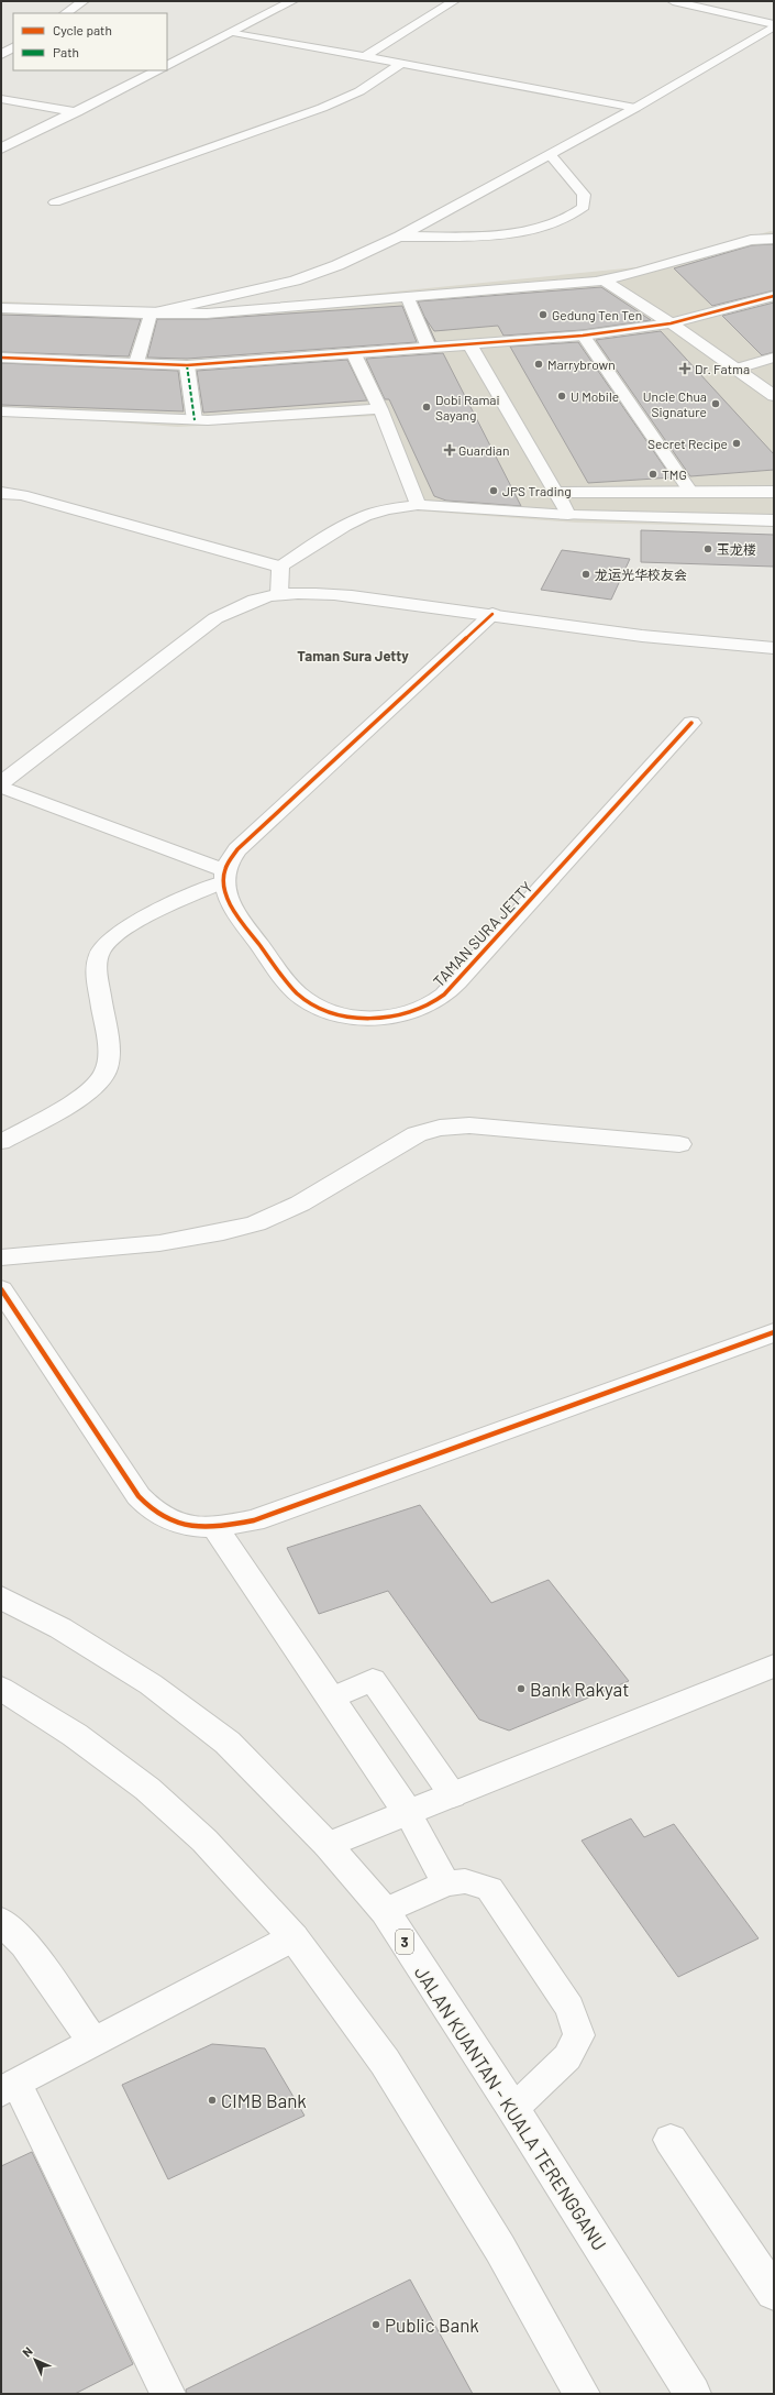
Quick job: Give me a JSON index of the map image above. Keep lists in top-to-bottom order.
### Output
{
  "streets": {
    "main road": ["TAMAN SURA JETTY", "3", "JALAN KUANTAN - KUALA TERENGGANU"]
  },
  "districts": ["Taman Sura Jetty"],
  "places": {
    "other": [
      "Gedung Ten Ten",
      "Marrybrown",
      "U Mobile",
      "Uncle Chua Signature",
      "Dobi Ramai Sayang",
      "Secret Recipe",
      "TMG",
      "JPS Trading",
      "玉龙楼",
      "龙运光华校友会",
      "Bank Rakyat",
      "CIMB Bank",
      "Public Bank"
    ],
    "health": ["Dr. Fatma", "Guardian"]
  },
  "legend": ["Cycle path", "Path"],
  "north": "top left"
}
